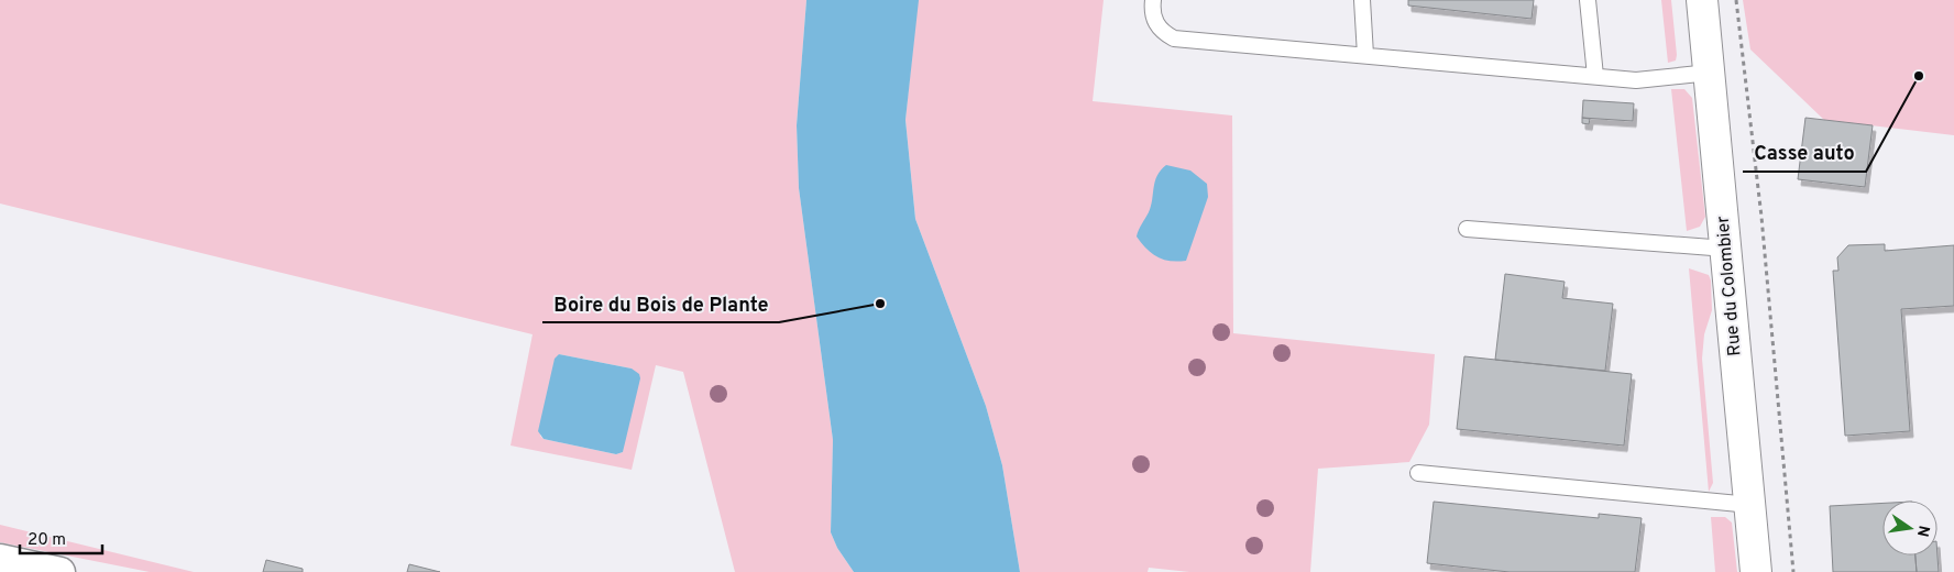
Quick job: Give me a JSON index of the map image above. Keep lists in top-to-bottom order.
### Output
{
  "streets": {
    "main road": ["Rue du Colombier"]
  },
  "places": ["Casse auto", "Boire du Bois de Plante"],
  "scale_bar": "20 m",
  "north": "right"
}
